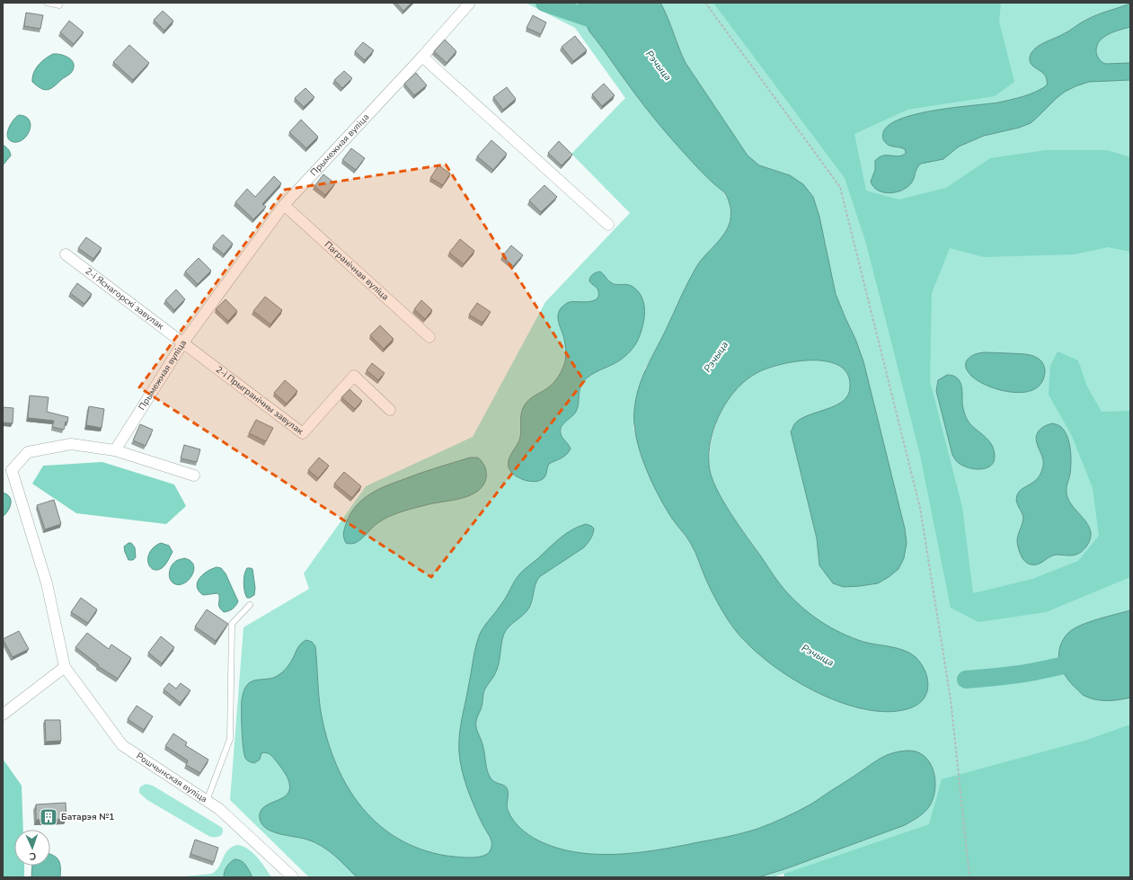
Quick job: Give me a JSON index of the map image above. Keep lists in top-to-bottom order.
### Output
{
  "streets": {
    "street": [
      "Прымежная вуліца",
      "Пагранічная вуліца",
      "2-і Яснагорскі завулак",
      "2-і Прыгранічны завулак",
      "Рошчынская вуліца"
    ]
  },
  "crossings": [
    ["Прымежная вуліца", "Пагранічная вуліца"],
    ["Прымежная вуліца", "2-і Яснагорскі завулак"],
    ["Прымежная вуліца", "2-і Прыгранічны завулак"],
    ["2-і Яснагорскі завулак", "2-і Прыгранічны завулак"]
  ],
  "water": ["Рэчыца"],
  "places": {
    "building": ["Батарэя №1"]
  },
  "north": "bottom"
}
